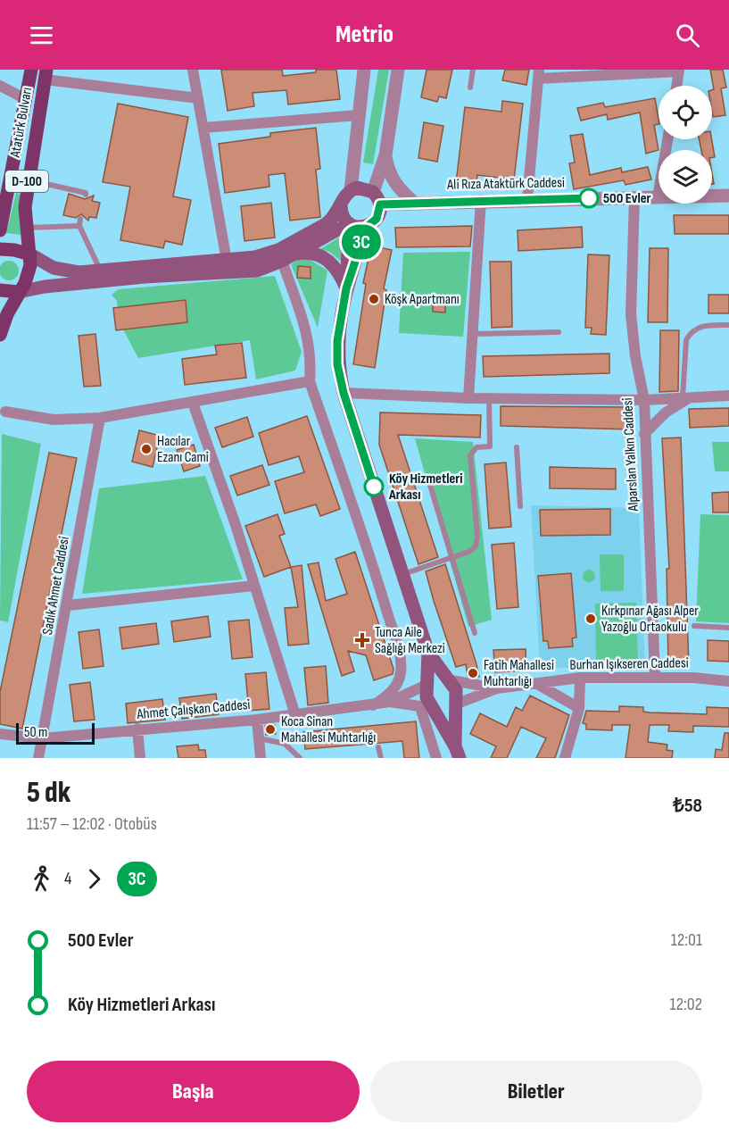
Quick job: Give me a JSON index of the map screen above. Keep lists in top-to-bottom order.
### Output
{
  "streets": {
    "main road": ["Atatürk Bulvarı", "D-100"],
    "street": [
      "Ali Rıza Ataktürk Caddesi",
      "Alparslan Yalkın Caddesi",
      "Sadık Ahmet Caddesi",
      "Burhan Işıkseren Caddesi",
      "Ahmet Çalışkan Caddesi"
    ]
  },
  "crossings": [
    ["Ali Rıza Ataktürk Caddesi", "Alparslan Yalkın Caddesi"],
    ["Alparslan Yalkın Caddesi", "Burhan Işıkseren Caddesi"],
    ["Sadık Ahmet Caddesi", "Ahmet Çalışkan Caddesi"],
    ["Burhan Işıkseren Caddesi", "Ahmet Çalışkan Caddesi"]
  ],
  "places": {
    "other": [
      "500 Evler",
      "Köşk Apartmanı",
      "Hacılar Ezanı Cami",
      "Köy Hizmetleri Arkası",
      "Kırkpınar Ağası Alper Yazoğlu Ortaokulu",
      "Fatih Mahallesi Muhtarlığı",
      "Koca Sinan Mahallesi Muhtarlığı"
    ],
    "health": ["Tunca Aile Sağlığı Merkezi"]
  },
  "lines": ["bus line 3C"],
  "scale_bar": "50 m",
  "page": {
    "header": "Metrio",
    "on_map": "3C",
    "scale": "50 m",
    "heading": ["5 dk", "11:57 – 12:02 · Otobüs", "₺58"],
    "legs": ["4", "3C"],
    "list": [
      {
        "name": "500 Evler",
        "value": "12:01"
      },
      {
        "name": "Köy Hizmetleri Arkası",
        "value": "12:02"
      }
    ],
    "buttons": ["Başla", "Biletler"]
  }
}
